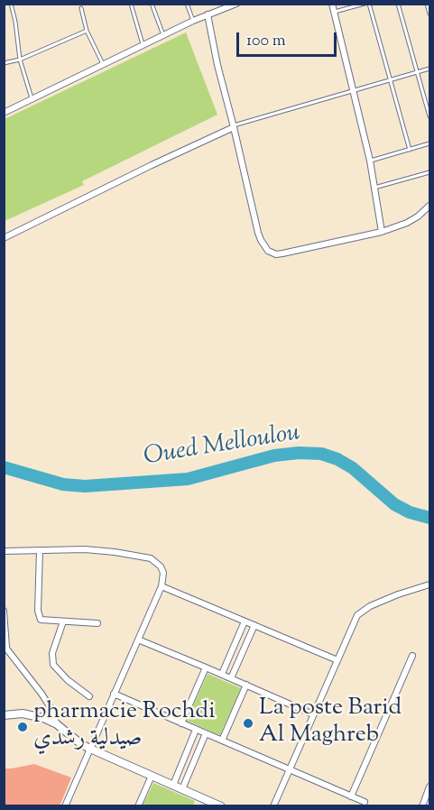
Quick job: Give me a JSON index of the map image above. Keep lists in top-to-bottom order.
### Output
{
  "water": ["Oued Melloulou"],
  "places": ["La poste Barid Al Maghreb", "pharmacie Rochdi صيدلية رشدي"],
  "scale_bar": "100 m"
}
